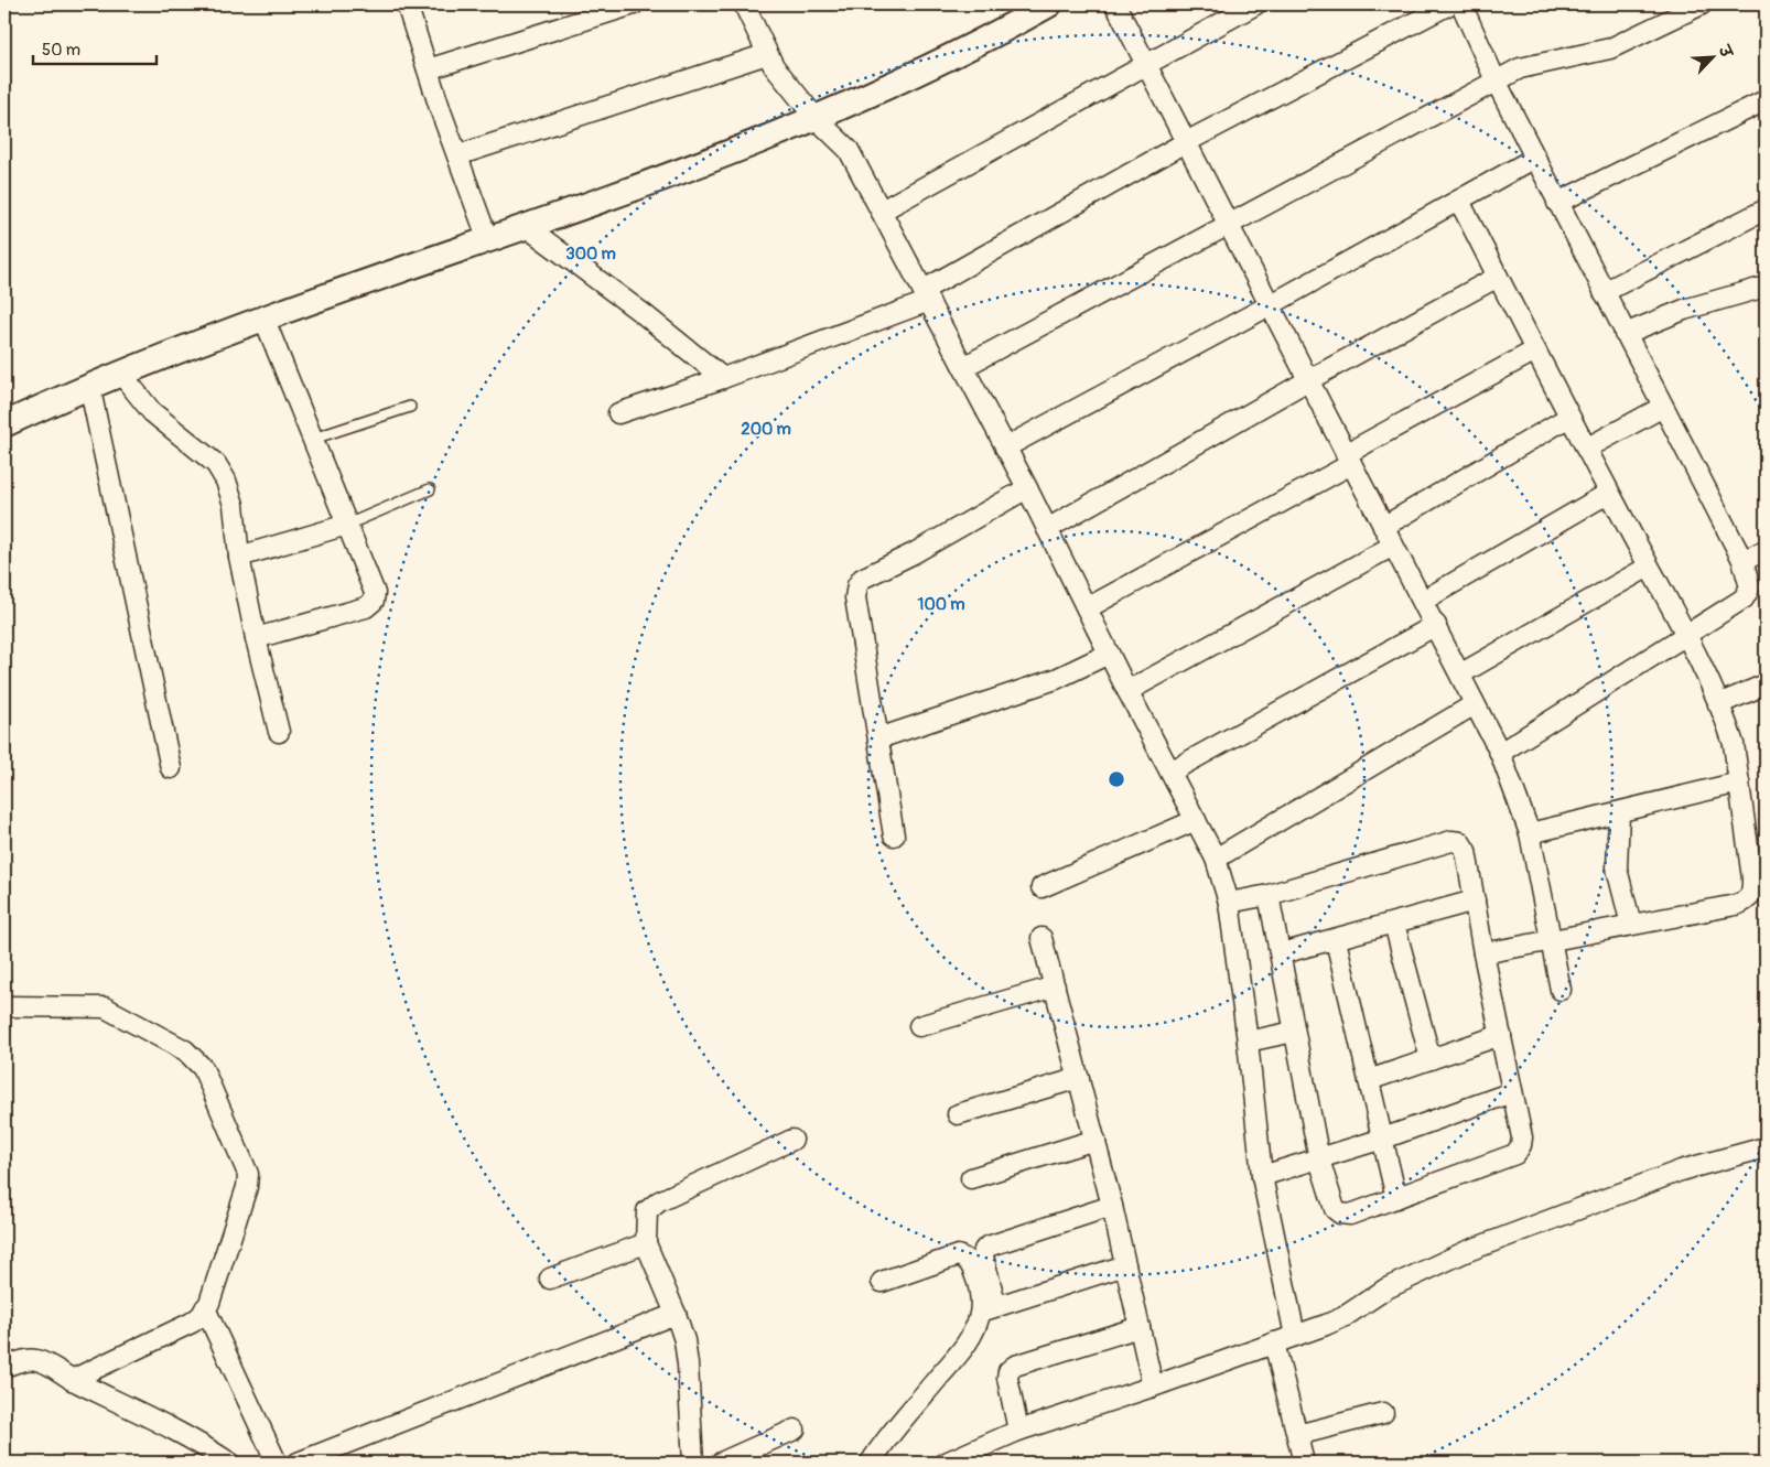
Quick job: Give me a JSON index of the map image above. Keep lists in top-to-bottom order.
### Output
{
  "scale_bar": "50 m",
  "north": "top right",
  "rings": ["300 m", "200 m", "100 m"]
}
